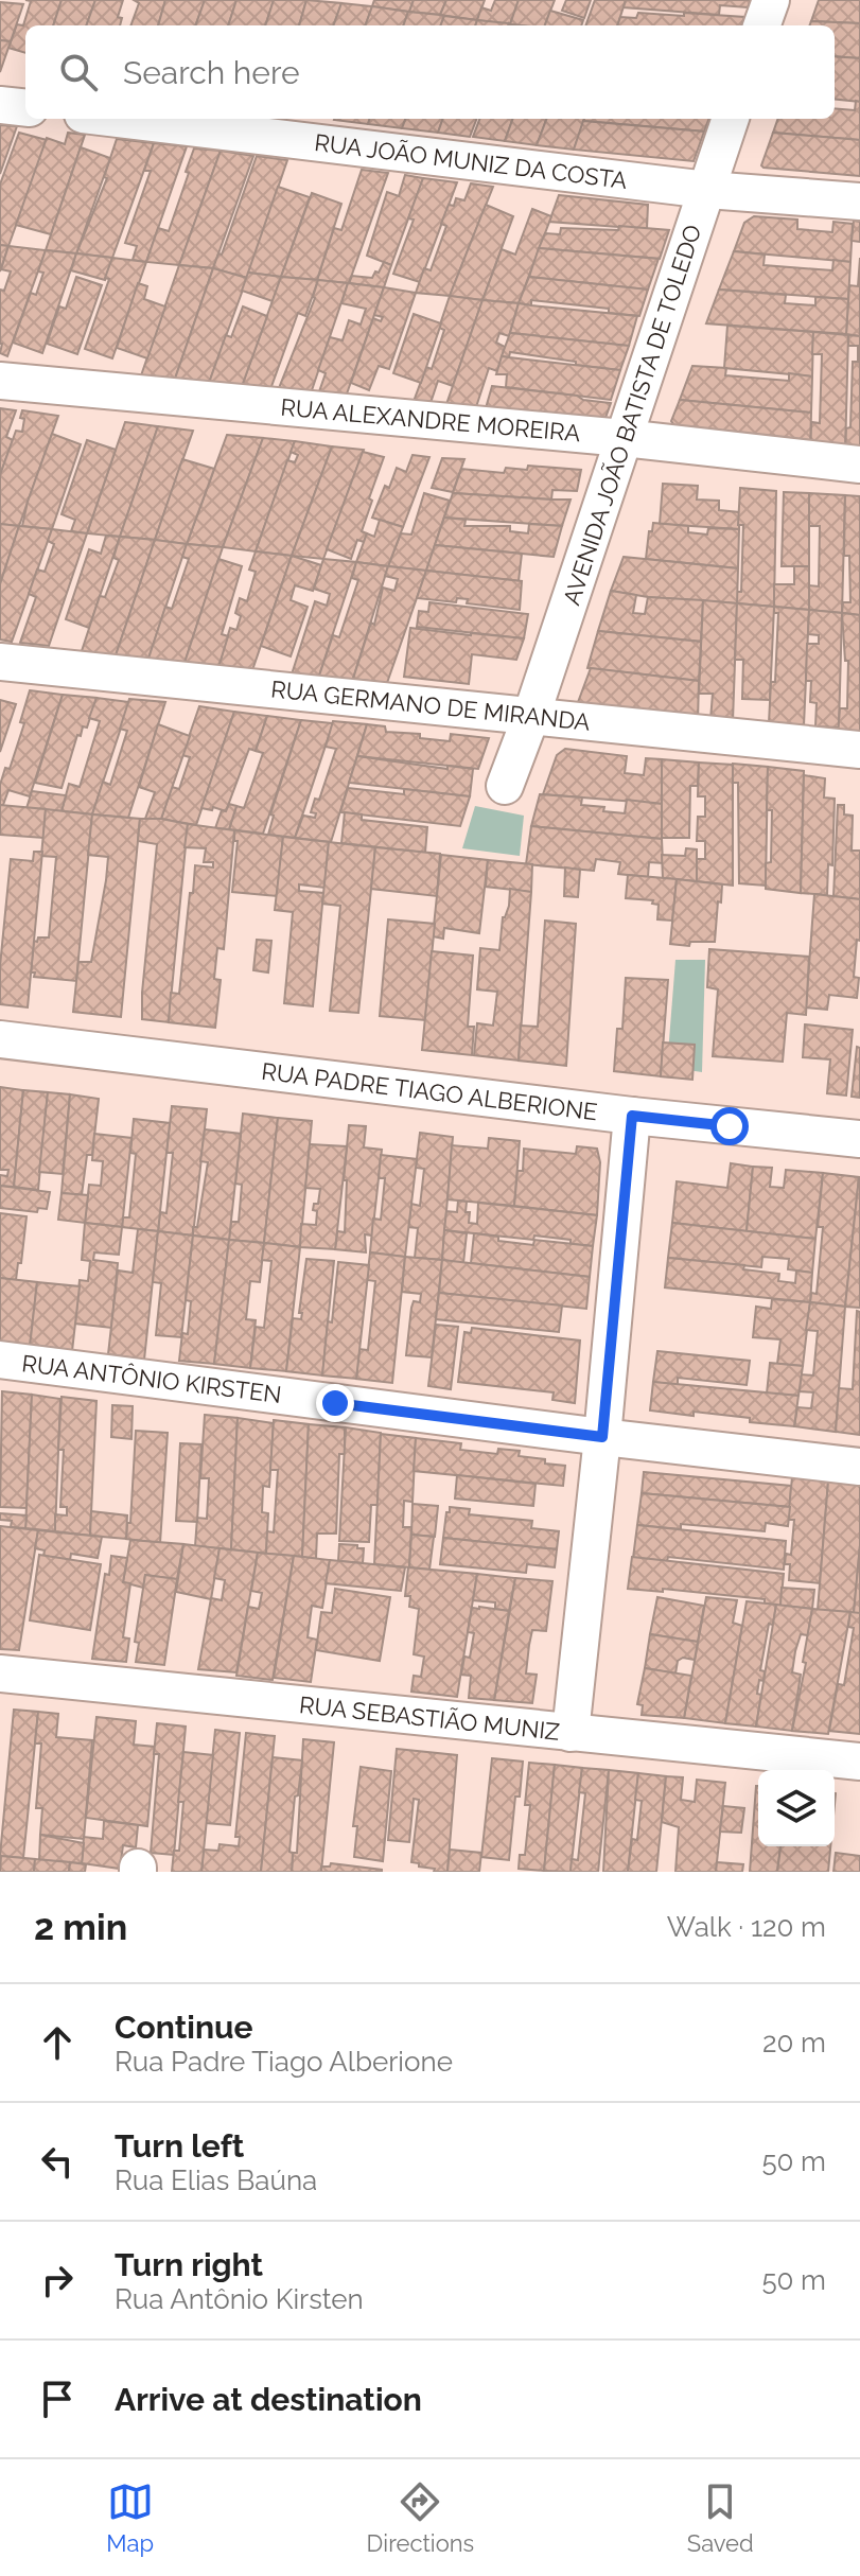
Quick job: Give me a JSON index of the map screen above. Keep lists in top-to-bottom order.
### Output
{
  "streets": {
    "street": [
      "RUA JOÃO MUNIZ DA COSTA",
      "AVENIDA JOÃO BATISTA DE TOLEDO",
      "RUA ALEXANDRE MOREIRA",
      "RUA GERMANO DE MIRANDA",
      "RUA PADRE TIAGO ALBERIONE",
      "RUA ANTÔNIO KIRSTEN",
      "RUA SEBASTIÃO MUNIZ"
    ]
  },
  "crossings": [
    ["RUA JOÃO MUNIZ DA COSTA", "AVENIDA JOÃO BATISTA DE TOLEDO"],
    ["AVENIDA JOÃO BATISTA DE TOLEDO", "RUA ALEXANDRE MOREIRA"],
    ["AVENIDA JOÃO BATISTA DE TOLEDO", "RUA GERMANO DE MIRANDA"]
  ],
  "page": {
    "search": "Search here",
    "heading": ["2 min", "Walk · 120 m"],
    "list": [
      ["Continue", "Rua Padre Tiago Alberione", "20 m"],
      ["Turn left", "Rua Elias Baúna", "50 m"],
      ["Turn right", "Rua Antônio Kirsten", "50 m"],
      "Arrive at destination"
    ],
    "nav": ["Map", "Directions", "Saved"]
  }
}
